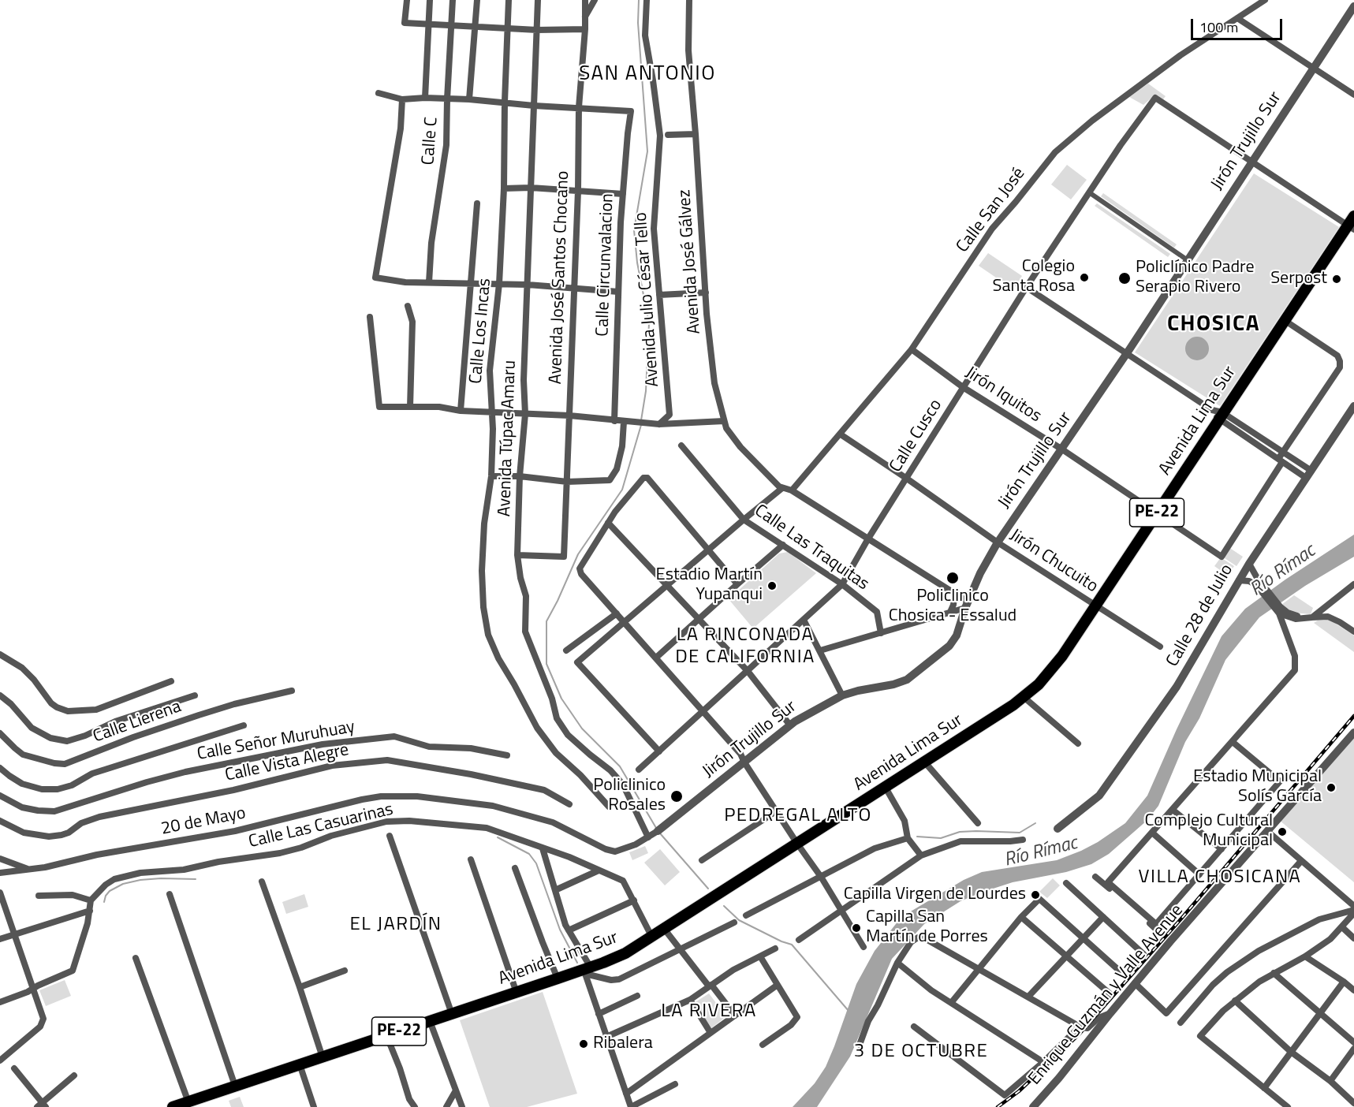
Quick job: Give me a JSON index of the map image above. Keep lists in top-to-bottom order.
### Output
{
  "streets": {
    "highway": ["Avenida Lima Sur", "PE-22"],
    "street": [
      "Calle C",
      "Jirón Trujillo Sur",
      "Calle San José",
      "Avenida José Gálvez",
      "Calle Circunvalacion",
      "Avenida José Santos Chocano",
      "Avenida Julio César Tello",
      "Calle Los Incas",
      "Jirón Iquitos",
      "Calle Cusco",
      "Avenida Túpac Amaru",
      "Calle Las Traquitas",
      "Jirón Chucuito",
      "Calle 28 de Julio",
      "Calle Lierena",
      "Calle Señor Muruhuay",
      "Calle Vista Alegre",
      "20 de Mayo",
      "Calle Las Casuarinas",
      "Enrique Guzmán y Valle Avenue"
    ]
  },
  "crossings": [
    ["Jirón Trujillo Sur", "Avenida José Gálvez"],
    ["Jirón Trujillo Sur", "Jirón Iquitos"],
    ["Jirón Trujillo Sur", "Calle Cusco"],
    ["Jirón Trujillo Sur", "Jirón Chucuito"],
    ["Jirón Trujillo Sur", "20 de Mayo"],
    ["Calle San José", "Avenida José Gálvez"],
    ["Calle San José", "Jirón Iquitos"],
    ["Calle San José", "Jirón Chucuito"],
    ["Avenida José Gálvez", "Calle Cusco"],
    ["Calle Circunvalacion", "Avenida José Santos Chocano"],
    ["Avenida José Santos Chocano", "Avenida Túpac Amaru"],
    ["Jirón Iquitos", "Avenida Lima Sur"],
    ["Jirón Iquitos", "Calle Cusco"],
    ["Avenida Lima Sur", "Jirón Chucuito"],
    ["Avenida Lima Sur", "Calle Las Casuarinas"],
    ["Calle Cusco", "Calle Las Traquitas"],
    ["Calle Cusco", "Jirón Chucuito"],
    ["Avenida Túpac Amaru", "20 de Mayo"]
  ],
  "districts": [
    "SAN ANTONIO",
    "CHOSICA",
    "LA RINCONADA DE CALIFORNIA",
    "PEDREGAL ALTO",
    "VILLA CHOSICANA",
    "EL JARDÍN",
    "LA RIVERA",
    "3 DE OCTUBRE"
  ],
  "water": ["Río Rímac"],
  "places": [
    "Colegio Santa Rosa",
    "Policlínico Padre Serapio Rivero",
    "Serpost",
    "Policlinico Chosica - Essalud",
    "Estadio Martín Yupanqui",
    "Estadio Municipal Solís García",
    "Policlinico Rosales",
    "Complejo Cultural Municipal",
    "Capilla Virgen de Lourdes",
    "Capilla San Martín de Porres",
    "Ribalera"
  ],
  "scale_bar": "100 m"
}
